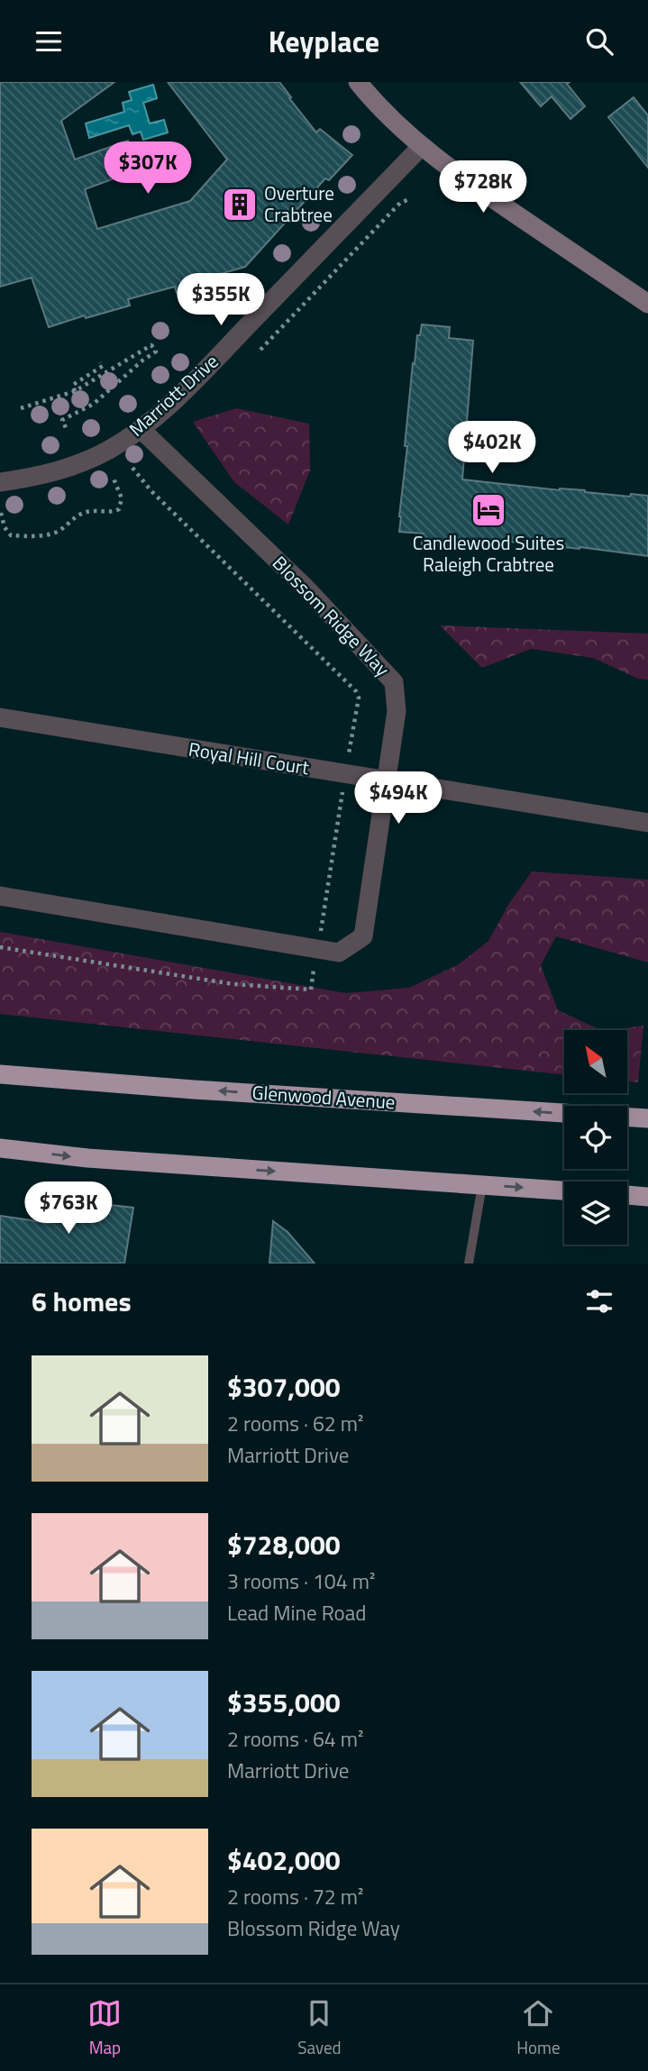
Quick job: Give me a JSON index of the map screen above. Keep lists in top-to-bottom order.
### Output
{
  "streets": {
    "highway": ["Glenwood Avenue"],
    "street": ["Marriott Drive", "Blossom Ridge Way", "Royal Hill Court"]
  },
  "crossings": [
    ["Marriott Drive", "Blossom Ridge Way"],
    ["Blossom Ridge Way", "Royal Hill Court"]
  ],
  "places": {
    "building": ["Overture Crabtree"],
    "hotel": ["Candlewood Suites Raleigh Crabtree"]
  },
  "north": "top left",
  "page": {
    "header": "Keyplace",
    "price": [
      "$307K",
      "$728K",
      "$355K",
      "$402K",
      "$494K",
      "$763K"
    ],
    "heading": "6 homes",
    "list": [
      {
        "name": "$307,000",
        "note": "2 rooms · 62 m² · Marriott Drive"
      },
      {
        "name": "$728,000",
        "note": "3 rooms · 104 m² · Lead Mine Road"
      },
      {
        "name": "$355,000",
        "note": "2 rooms · 64 m² · Marriott Drive"
      },
      {
        "name": "$402,000",
        "note": "2 rooms · 72 m² · Blossom Ridge Way"
      }
    ],
    "tabs": ["Map", "Saved", "Home"]
  }
}
